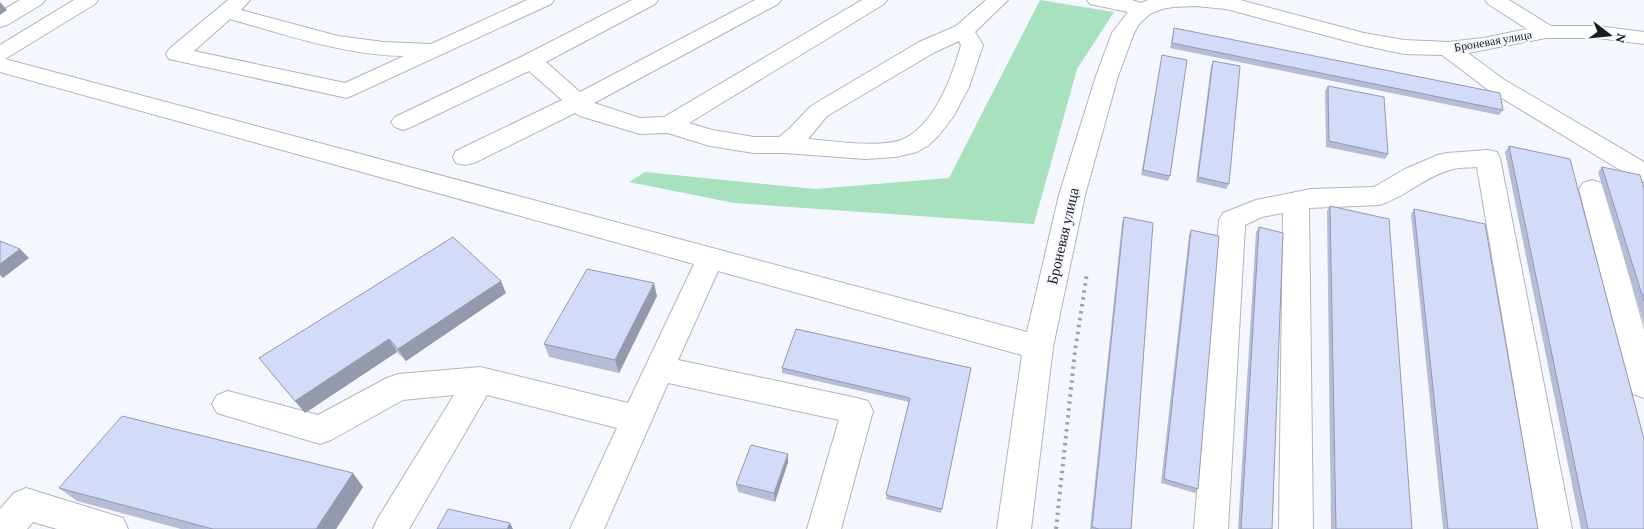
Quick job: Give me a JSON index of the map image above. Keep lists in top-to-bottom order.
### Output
{
  "streets": {
    "street": ["Броневая улица"]
  },
  "north": "right"
}
